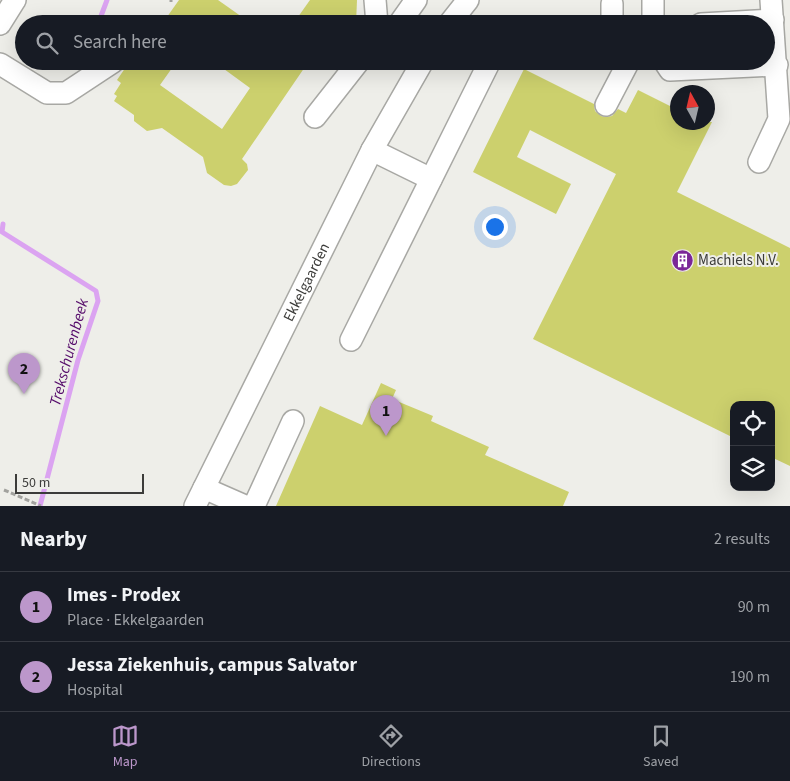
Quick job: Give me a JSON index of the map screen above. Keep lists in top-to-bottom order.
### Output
{
  "streets": {
    "street": ["Ekkelgaarden"]
  },
  "water": ["Trekschurenbeek"],
  "places": {
    "building": ["Machiels N.V."]
  },
  "scale_bar": "50 m",
  "north": "top",
  "page": {
    "search": "Search here",
    "pins": ["2", "1"],
    "scale": "50 m",
    "heading": ["Nearby", "2 results"],
    "list": [
      {
        "mark": "1",
        "name": "Imes - Prodex",
        "note": "Place · Ekkelgaarden",
        "value": "90 m"
      },
      {
        "mark": "2",
        "name": "Jessa Ziekenhuis, campus Salvator",
        "note": "Hospital",
        "value": "190 m"
      }
    ],
    "nav": ["Map", "Directions", "Saved"]
  }
}
